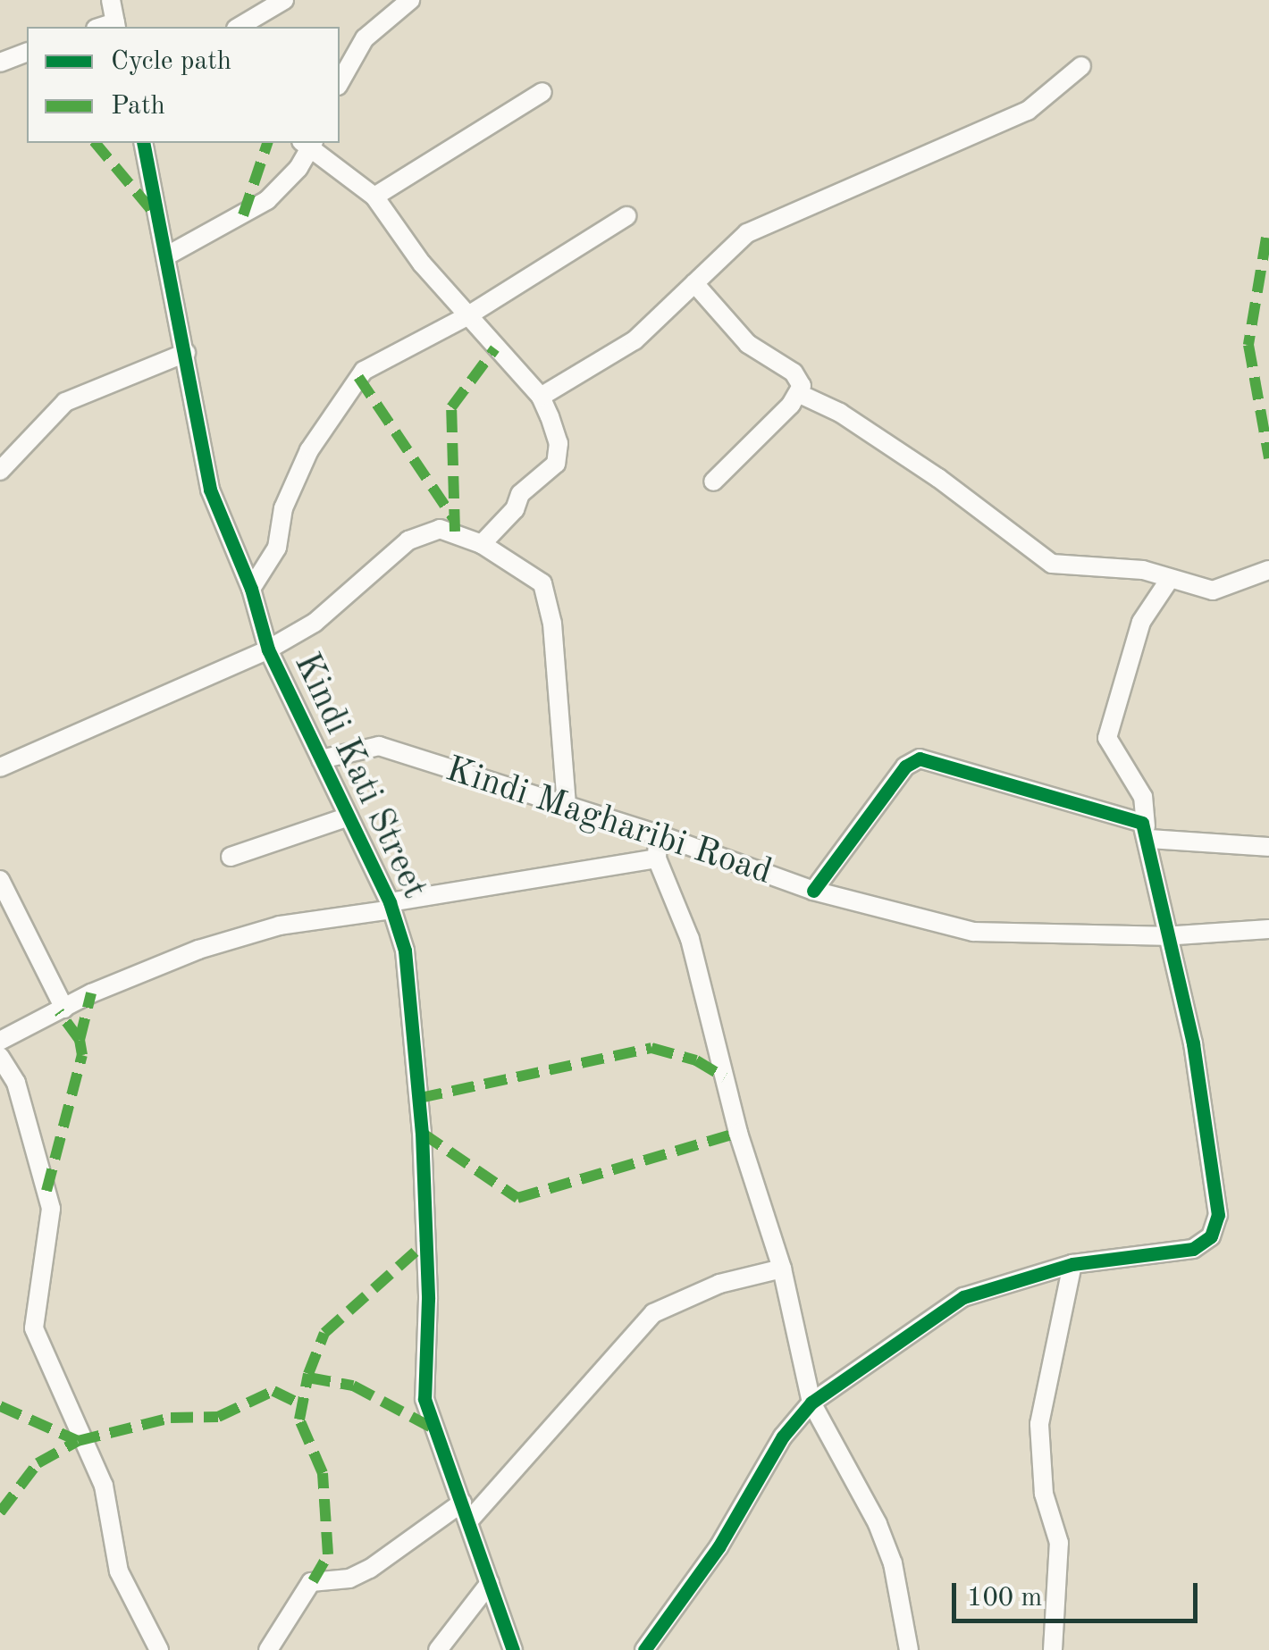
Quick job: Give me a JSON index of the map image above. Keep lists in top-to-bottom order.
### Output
{
  "streets": {
    "street": ["Kindi Kati Street", "Kindi Magharibi Road"]
  },
  "crossings": [
    ["Kindi Kati Street", "Kindi Magharibi Road"]
  ],
  "legend": ["Cycle path", "Path"],
  "scale_bar": "100 m"
}
